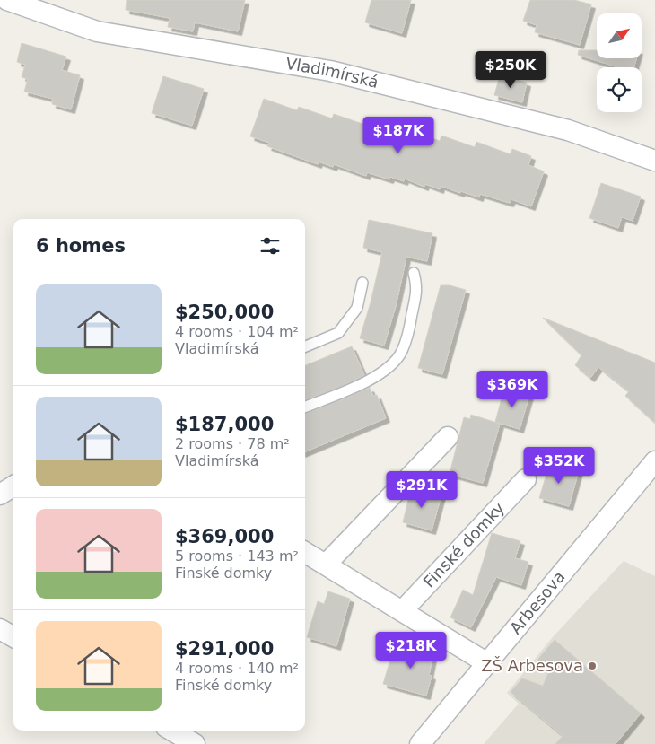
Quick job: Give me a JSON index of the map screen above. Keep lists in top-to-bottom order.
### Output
{
  "streets": {
    "street": ["Vladimírská", "Finské domky", "Arbesova"]
  },
  "places": ["ZŠ Arbesova"],
  "north": "top right",
  "page": {
    "price": [
      "$250K",
      "$187K",
      "$369K",
      "$352K",
      "$291K",
      "$218K"
    ],
    "heading": "6 homes",
    "list": [
      {
        "name": "$250,000",
        "note": "4 rooms · 104 m² · Vladimírská"
      },
      {
        "name": "$187,000",
        "note": "2 rooms · 78 m² · Vladimírská"
      },
      {
        "name": "$369,000",
        "note": "5 rooms · 143 m² · Finské domky"
      },
      {
        "name": "$291,000",
        "note": "4 rooms · 140 m² · Finské domky"
      }
    ]
  }
}
